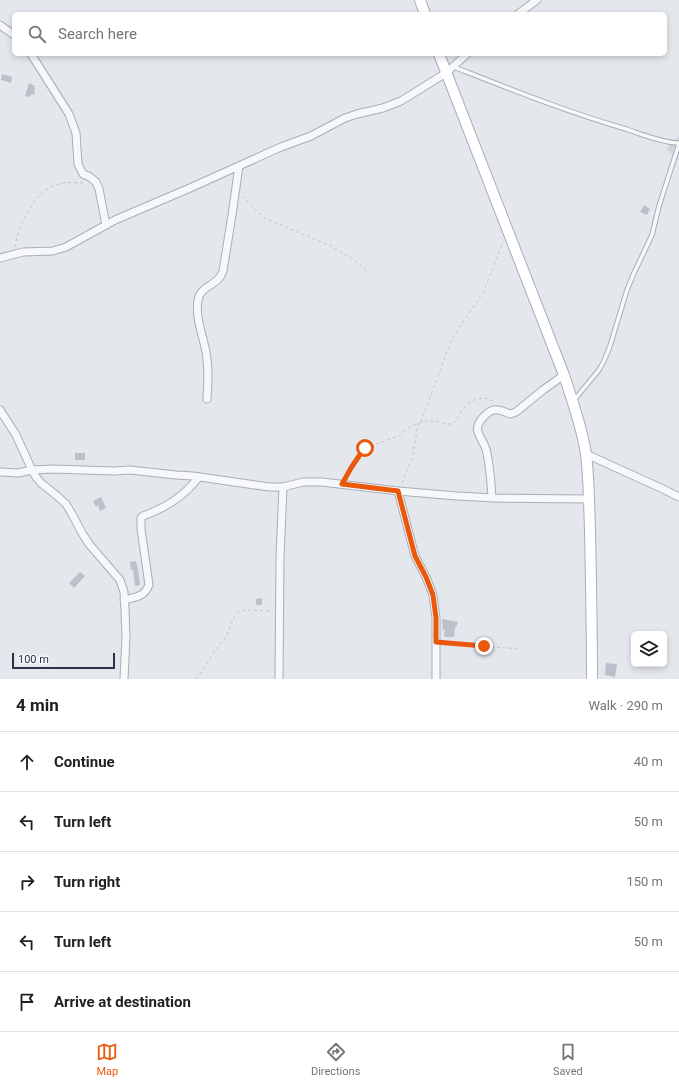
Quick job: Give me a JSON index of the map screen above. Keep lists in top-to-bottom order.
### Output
{
  "scale_bar": "100 m",
  "page": {
    "search": "Search here",
    "scale": "100 m",
    "heading": ["4 min", "Walk · 290 m"],
    "list": [
      ["Continue", "40 m"],
      ["Turn left", "50 m"],
      ["Turn right", "150 m"],
      ["Turn left", "50 m"],
      "Arrive at destination"
    ],
    "nav": ["Map", "Directions", "Saved"]
  }
}
